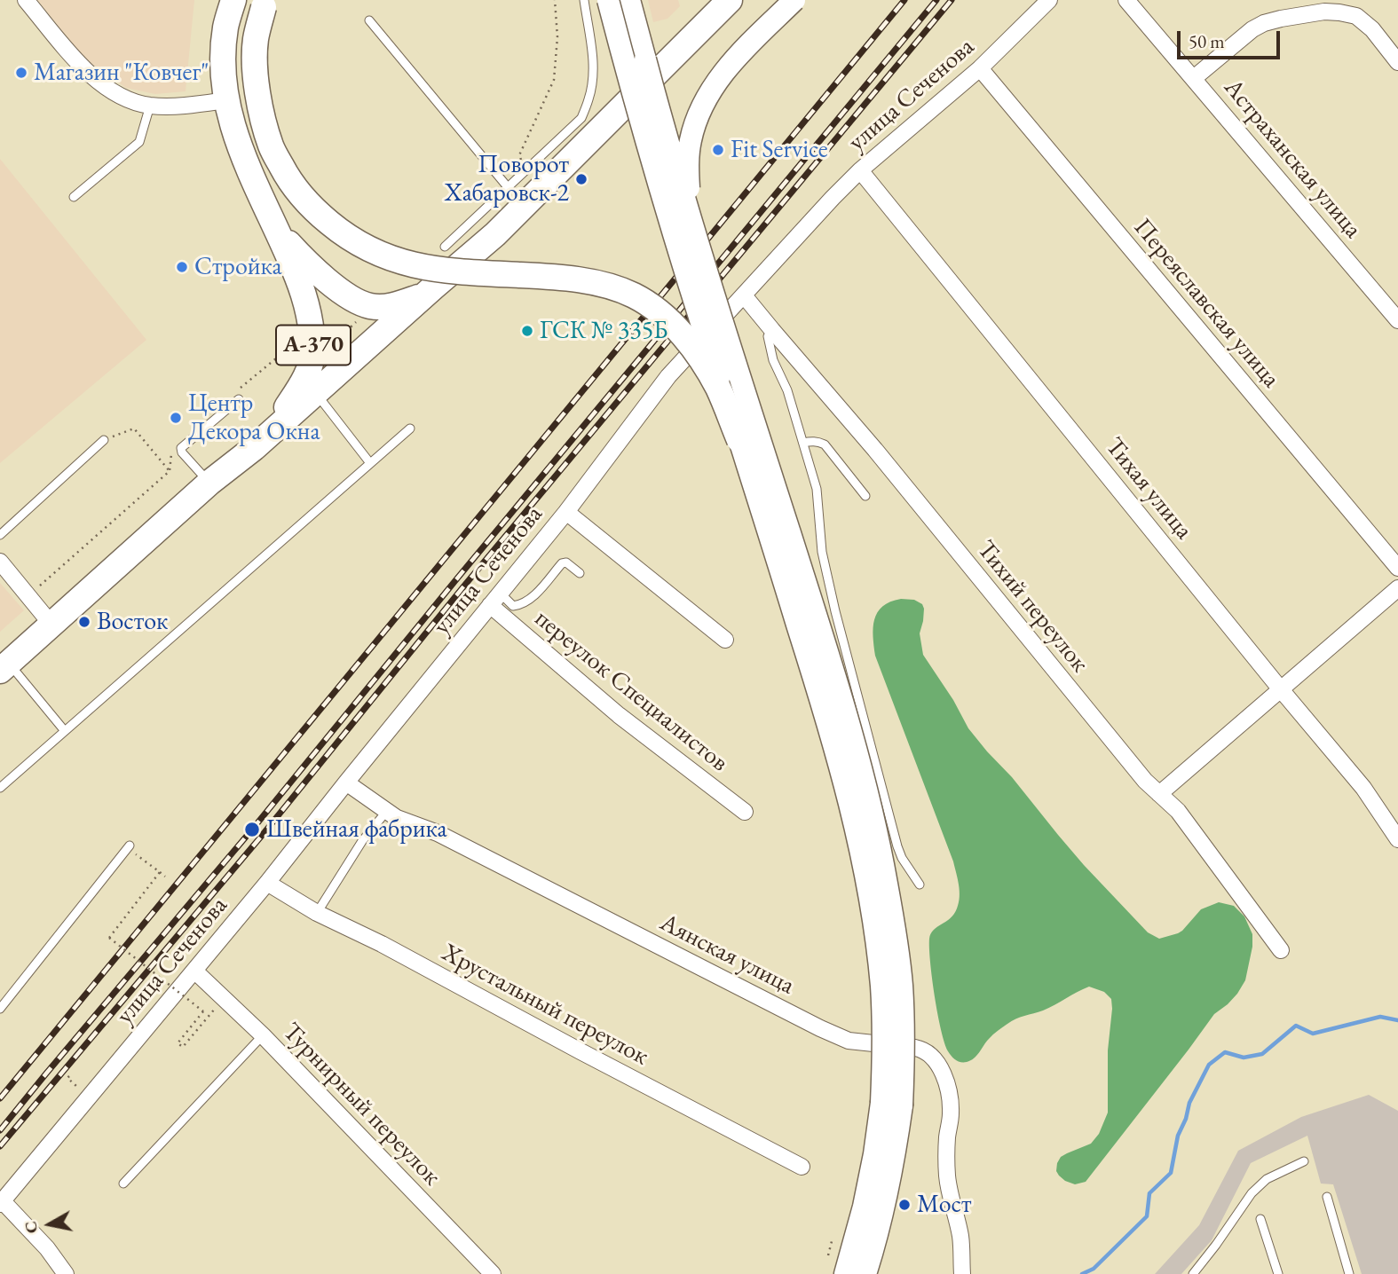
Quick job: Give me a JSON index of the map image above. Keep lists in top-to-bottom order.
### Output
{
  "streets": {
    "highway": ["А-370"],
    "street": [
      "улица Сеченова",
      "Астраханская улица",
      "Переяславская улица",
      "Тихая улица",
      "Тихий переулок",
      "переулок Специалистов",
      "Аянская улица",
      "Хрустальный переулок",
      "Турнирный переулок"
    ]
  },
  "crossings": [
    ["улица Сеченова", "Переяславская улица"],
    ["улица Сеченова", "Тихая улица"],
    ["улица Сеченова", "Тихий переулок"],
    ["улица Сеченова", "переулок Специалистов"],
    ["улица Сеченова", "Аянская улица"],
    ["улица Сеченова", "Хрустальный переулок"],
    ["улица Сеченова", "Турнирный переулок"]
  ],
  "places": [
    "Магазин \"Ковчег\"",
    "Fit Service",
    "Поворот Хабаровск-2",
    "Стройка",
    "ГСК № 335Б",
    "Центр Декора Окна",
    "Восток",
    "Швейная фабрика",
    "Мост"
  ],
  "scale_bar": "50 m",
  "north": "left"
}
